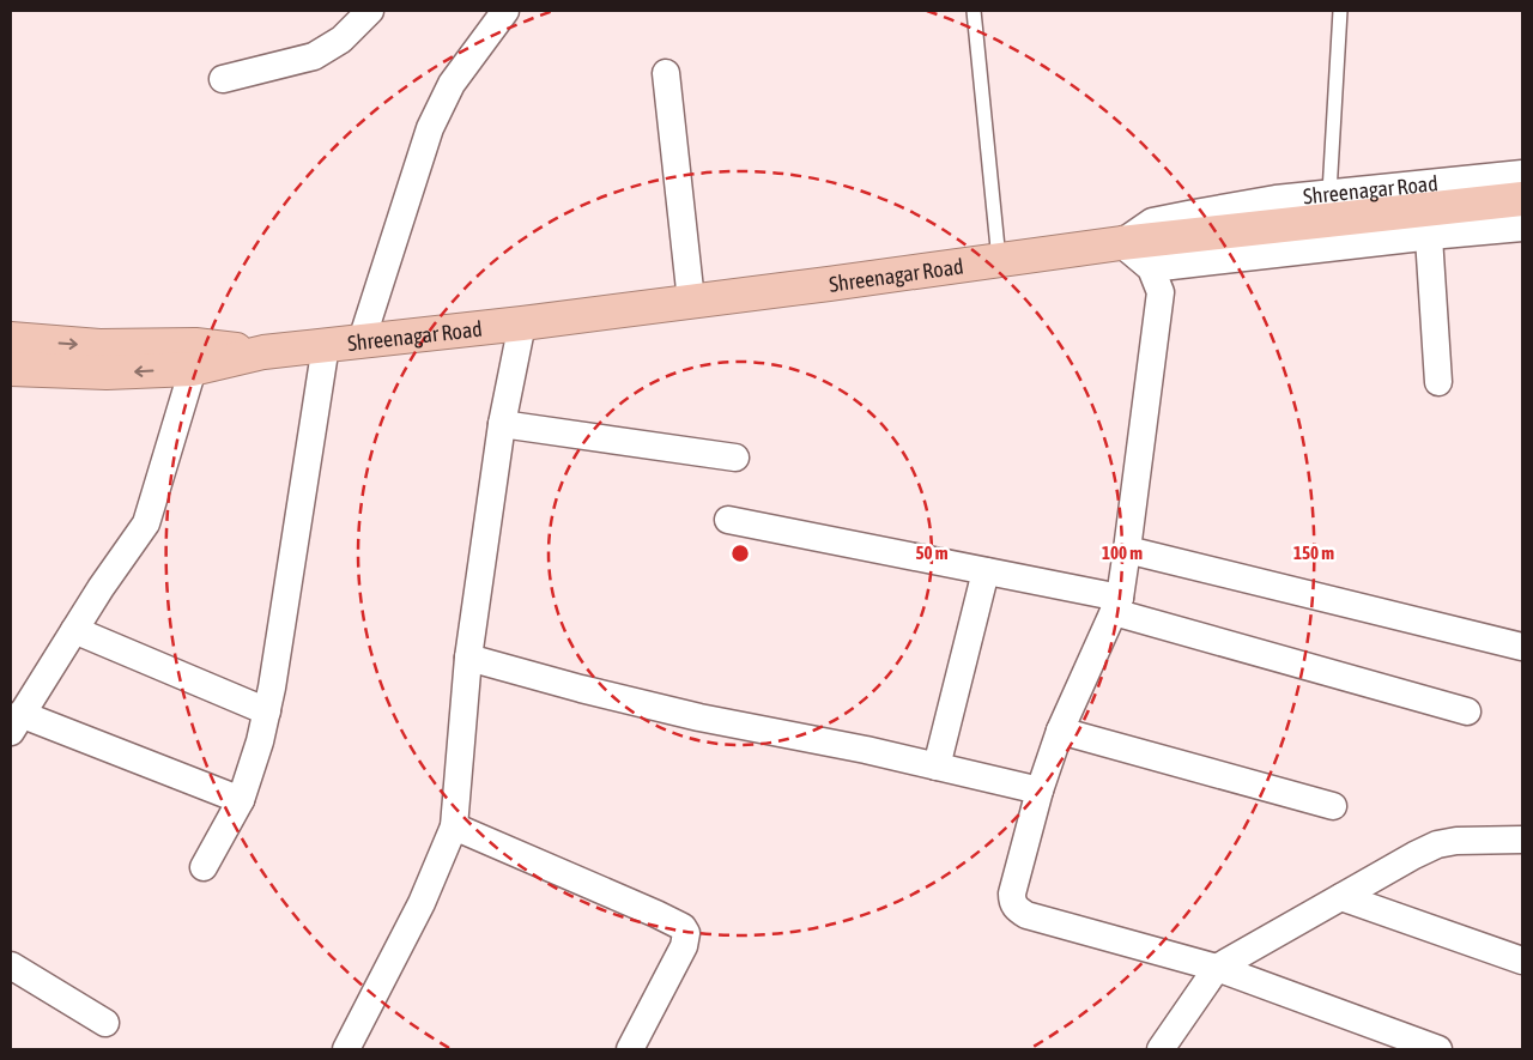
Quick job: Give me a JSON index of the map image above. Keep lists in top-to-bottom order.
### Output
{
  "streets": {
    "highway": ["Shreenagar Road"]
  },
  "rings": ["50 m", "100 m", "150 m"]
}
